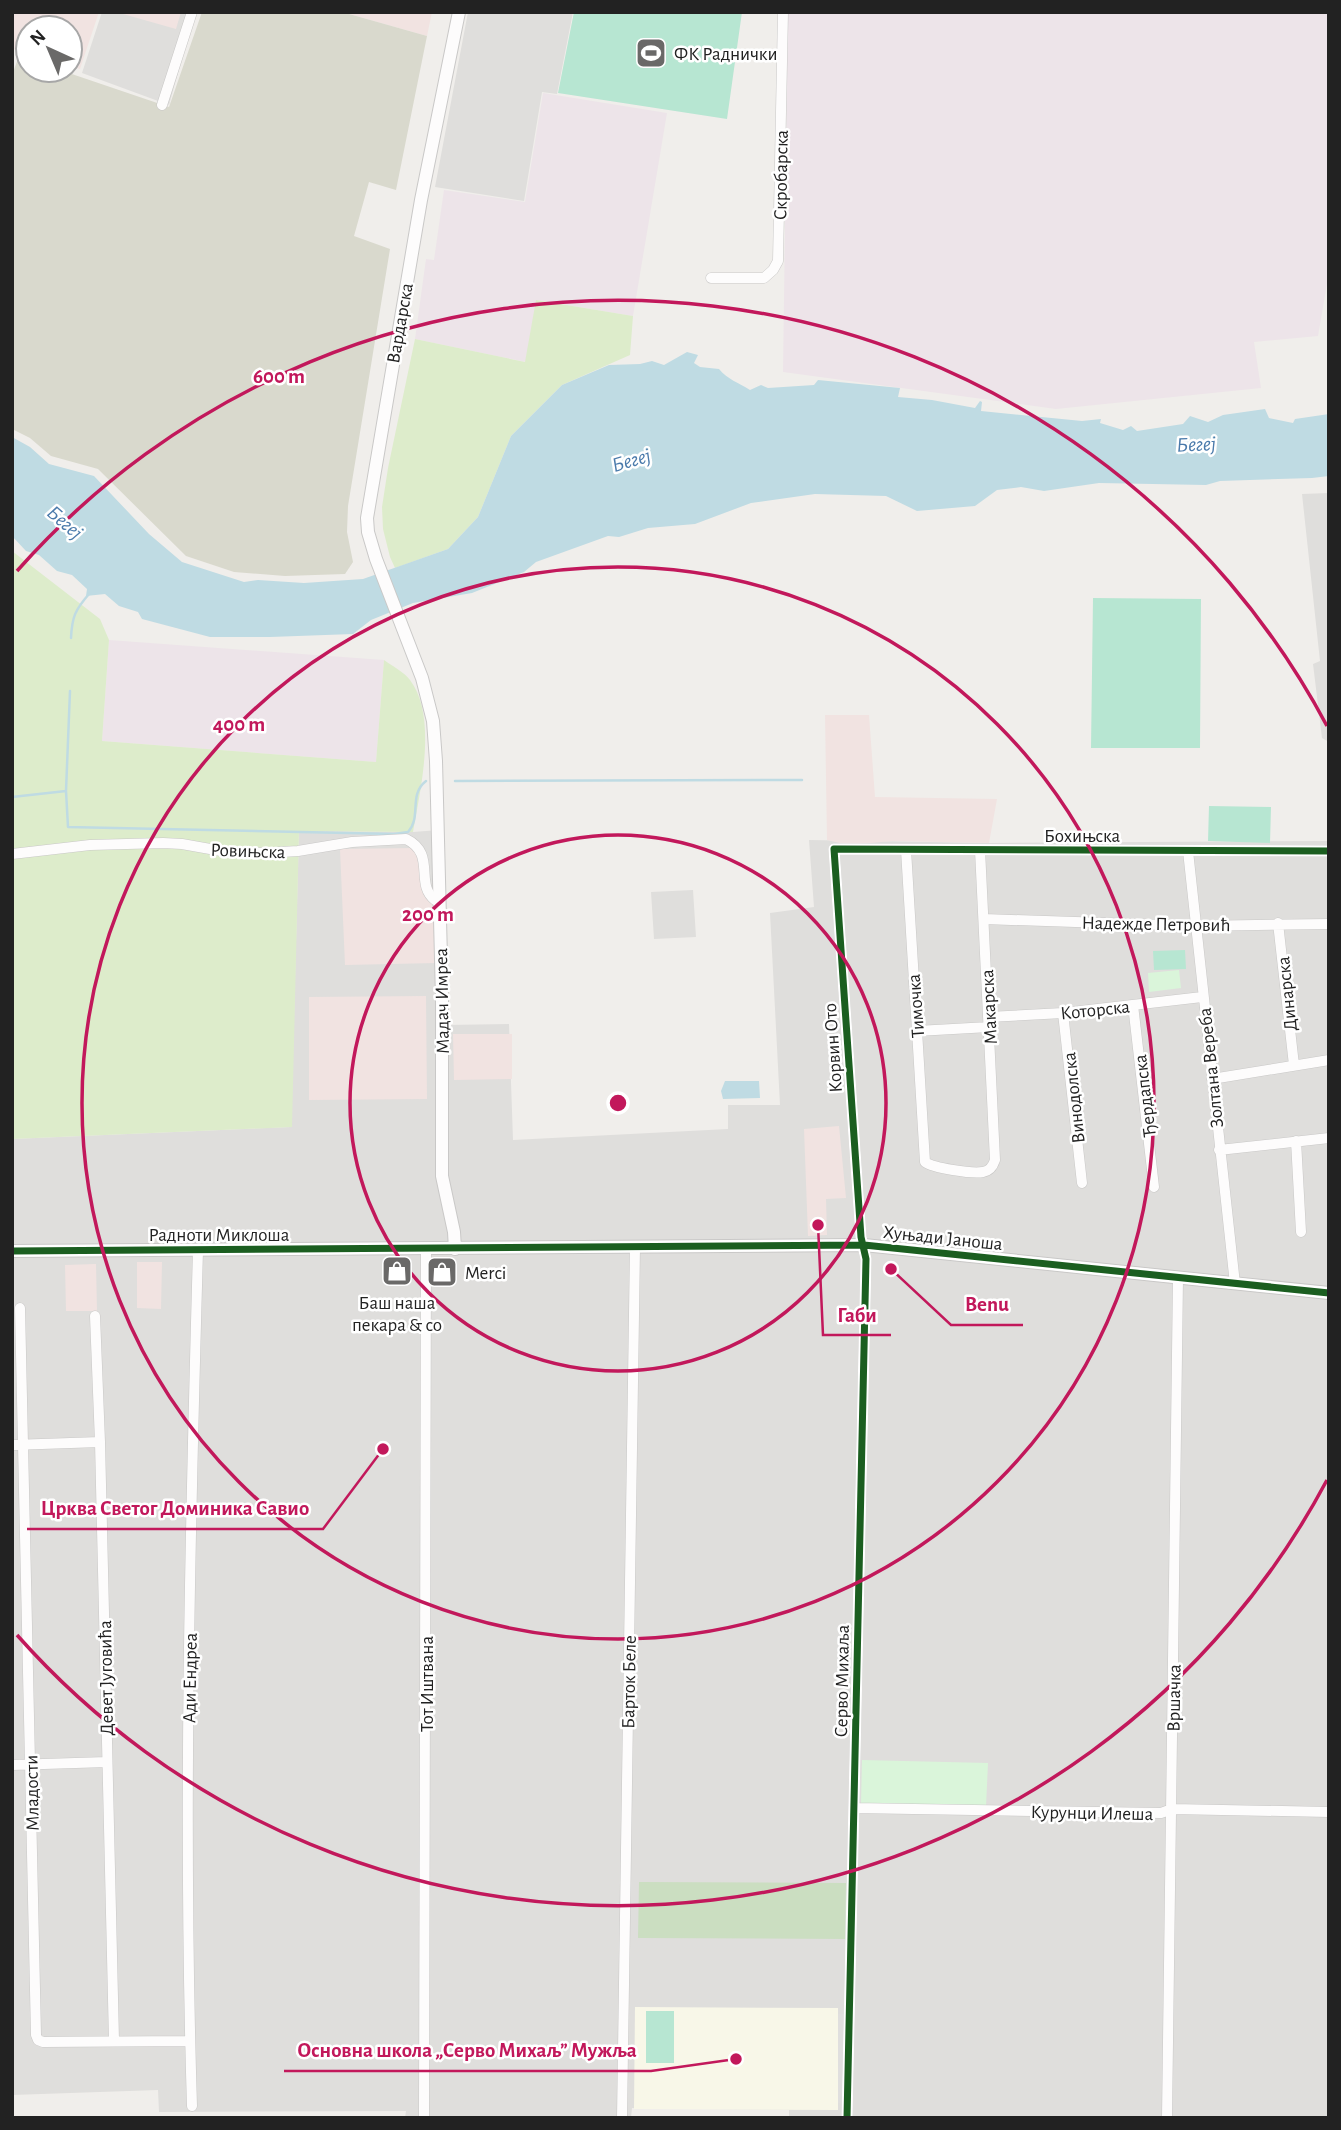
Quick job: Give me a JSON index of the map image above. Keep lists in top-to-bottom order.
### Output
{
  "streets": {
    "street": [
      "Скробарска",
      "Вардарска",
      "Бохињска",
      "Ровињска",
      "Надежде Петровић",
      "Динарска",
      "Мадач Имреа",
      "Тимочка",
      "Макарска",
      "Которска",
      "Корвин Ото",
      "Золтана Вереба",
      "Ђердапска",
      "Винодолска",
      "Радноти Миклоша",
      "Хуњади Јаноша",
      "Девет Југовића",
      "Ади Ендреа",
      "Серво Михаља",
      "Барток Беле",
      "Тот Иштвана",
      "Вршачка",
      "Младости",
      "Курунци Илеша"
    ]
  },
  "crossings": [
    ["Вардарска", "Мадач Имреа"],
    ["Бохињска", "Тимочка"],
    ["Бохињска", "Макарска"],
    ["Бохињска", "Корвин Ото"],
    ["Бохињска", "Золтана Вереба"],
    ["Ровињска", "Мадач Имреа"],
    ["Надежде Петровић", "Динарска"],
    ["Надежде Петровић", "Макарска"],
    ["Надежде Петровић", "Золтана Вереба"],
    ["Мадач Имреа", "Хуњади Јаноша"],
    ["Тимочка", "Макарска"],
    ["Тимочка", "Которска"],
    ["Макарска", "Которска"],
    ["Которска", "Золтана Вереба"],
    ["Которска", "Ђердапска"],
    ["Которска", "Винодолска"],
    ["Корвин Ото", "Хуњади Јаноша"],
    ["Корвин Ото", "Серво Михаља"],
    ["Золтана Вереба", "Хуњади Јаноша"],
    ["Радноти Миклоша", "Хуњади Јаноша"],
    ["Радноти Миклоша", "Ади Ендреа"],
    ["Радноти Миклоша", "Тот Иштвана"],
    ["Хуњади Јаноша", "Серво Михаља"],
    ["Хуњади Јаноша", "Барток Беле"],
    ["Хуњади Јаноша", "Тот Иштвана"],
    ["Хуњади Јаноша", "Вршачка"],
    ["Девет Југовића", "Младости"],
    ["Ади Ендреа", "Младости"],
    ["Серво Михаља", "Курунци Илеша"],
    ["Вршачка", "Курунци Илеша"]
  ],
  "water": ["Бегеј"],
  "places": {
    "sports": ["ФК Раднички"],
    "other": [
      "Габи",
      "Benu",
      "Црква Светог Доминика Савио",
      "Основна школа „Серво Михаљ” Мужља"
    ],
    "shop": ["Баш наша пекара & co", "Merci"]
  },
  "north": "top left",
  "rings": ["600 m", "400 m", "200 m"]
}
